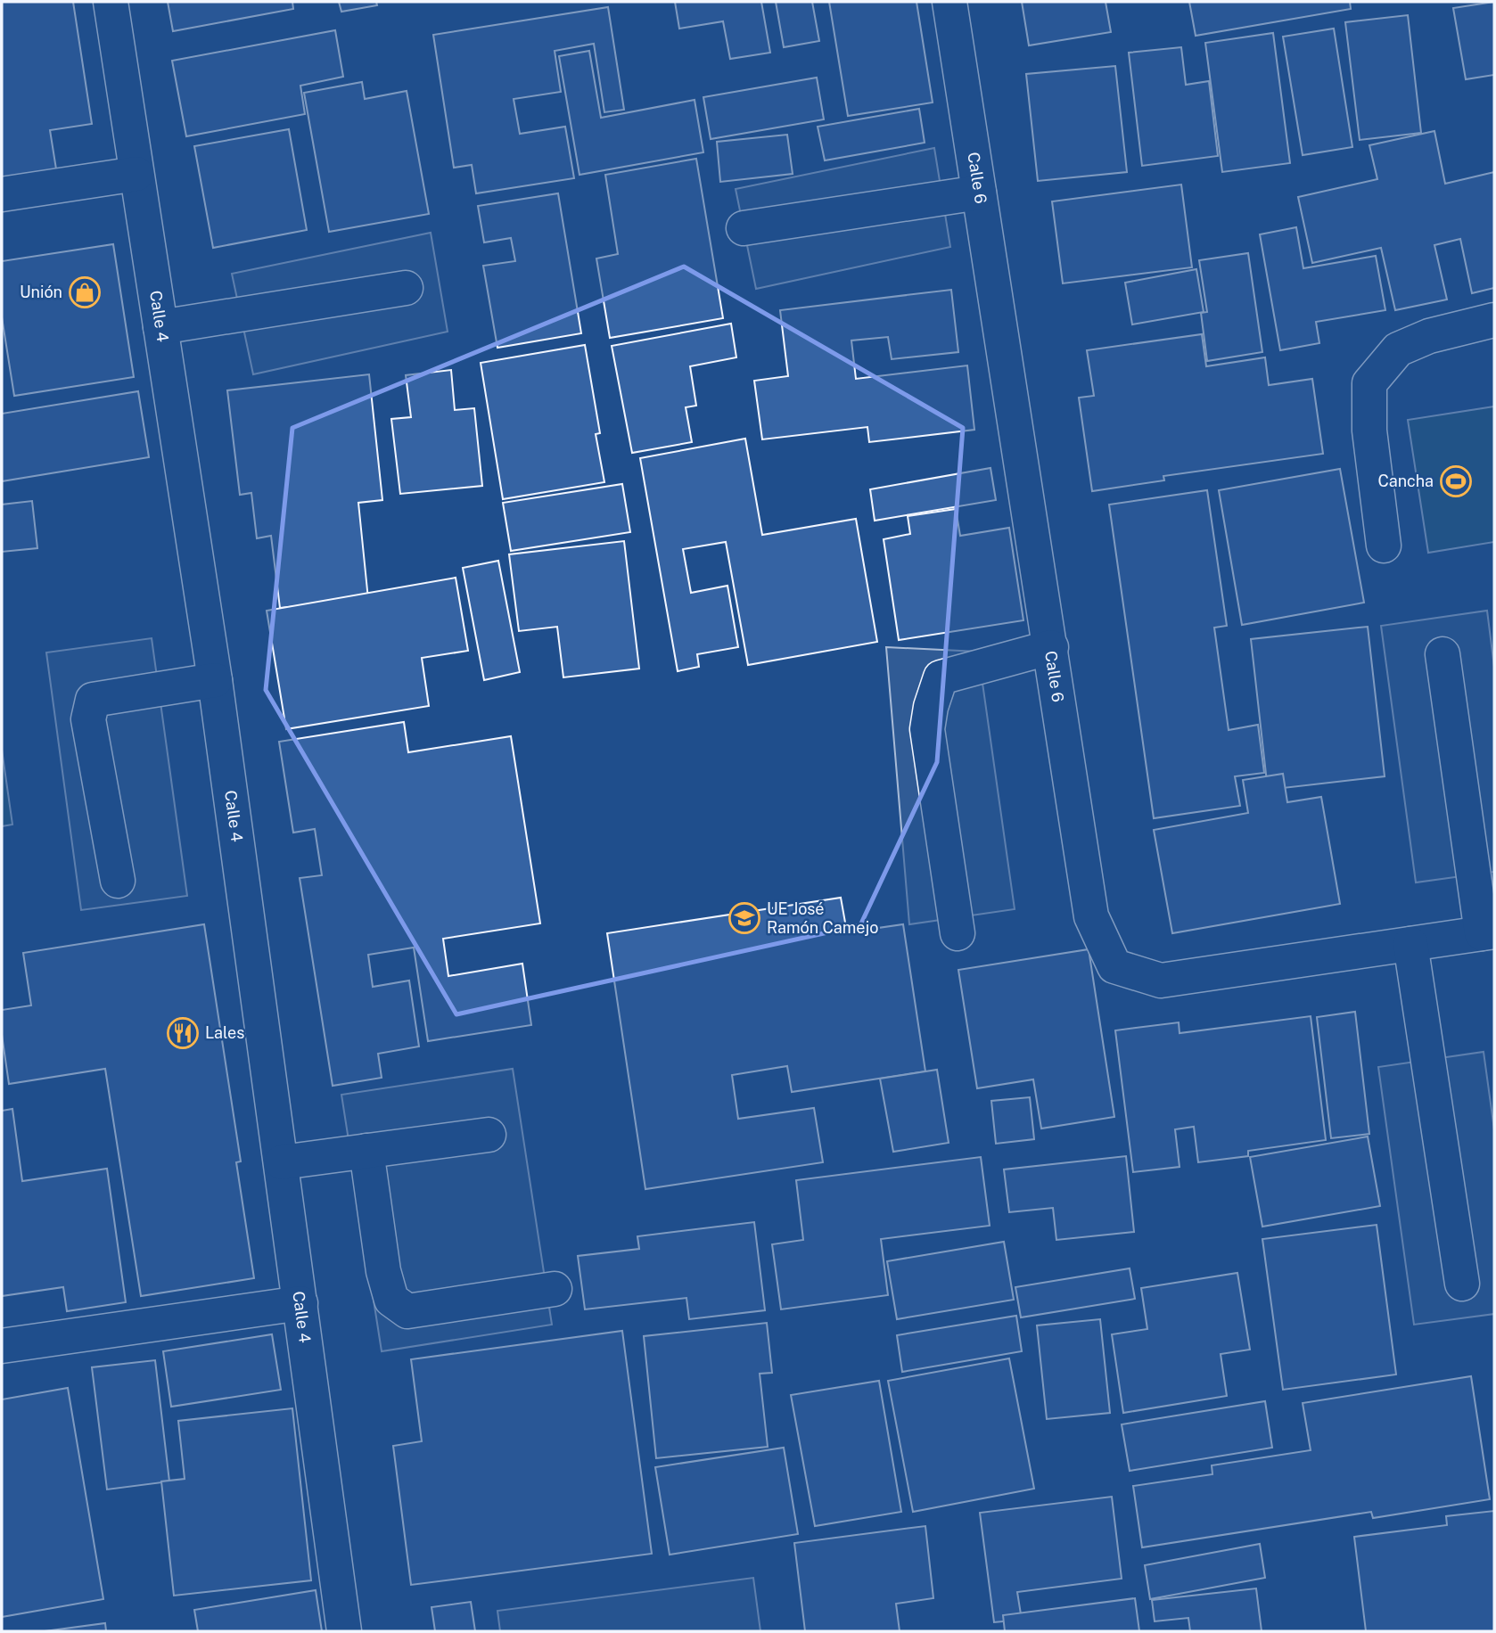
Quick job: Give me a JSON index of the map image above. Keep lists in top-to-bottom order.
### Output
{
  "streets": {
    "street": ["Calle 6", "Calle 4"]
  },
  "places": {
    "shop": ["Unión"],
    "sports": ["Cancha"],
    "school or university": ["UE José Ramón Camejo"],
    "restaurant": ["Lales"]
  }
}
